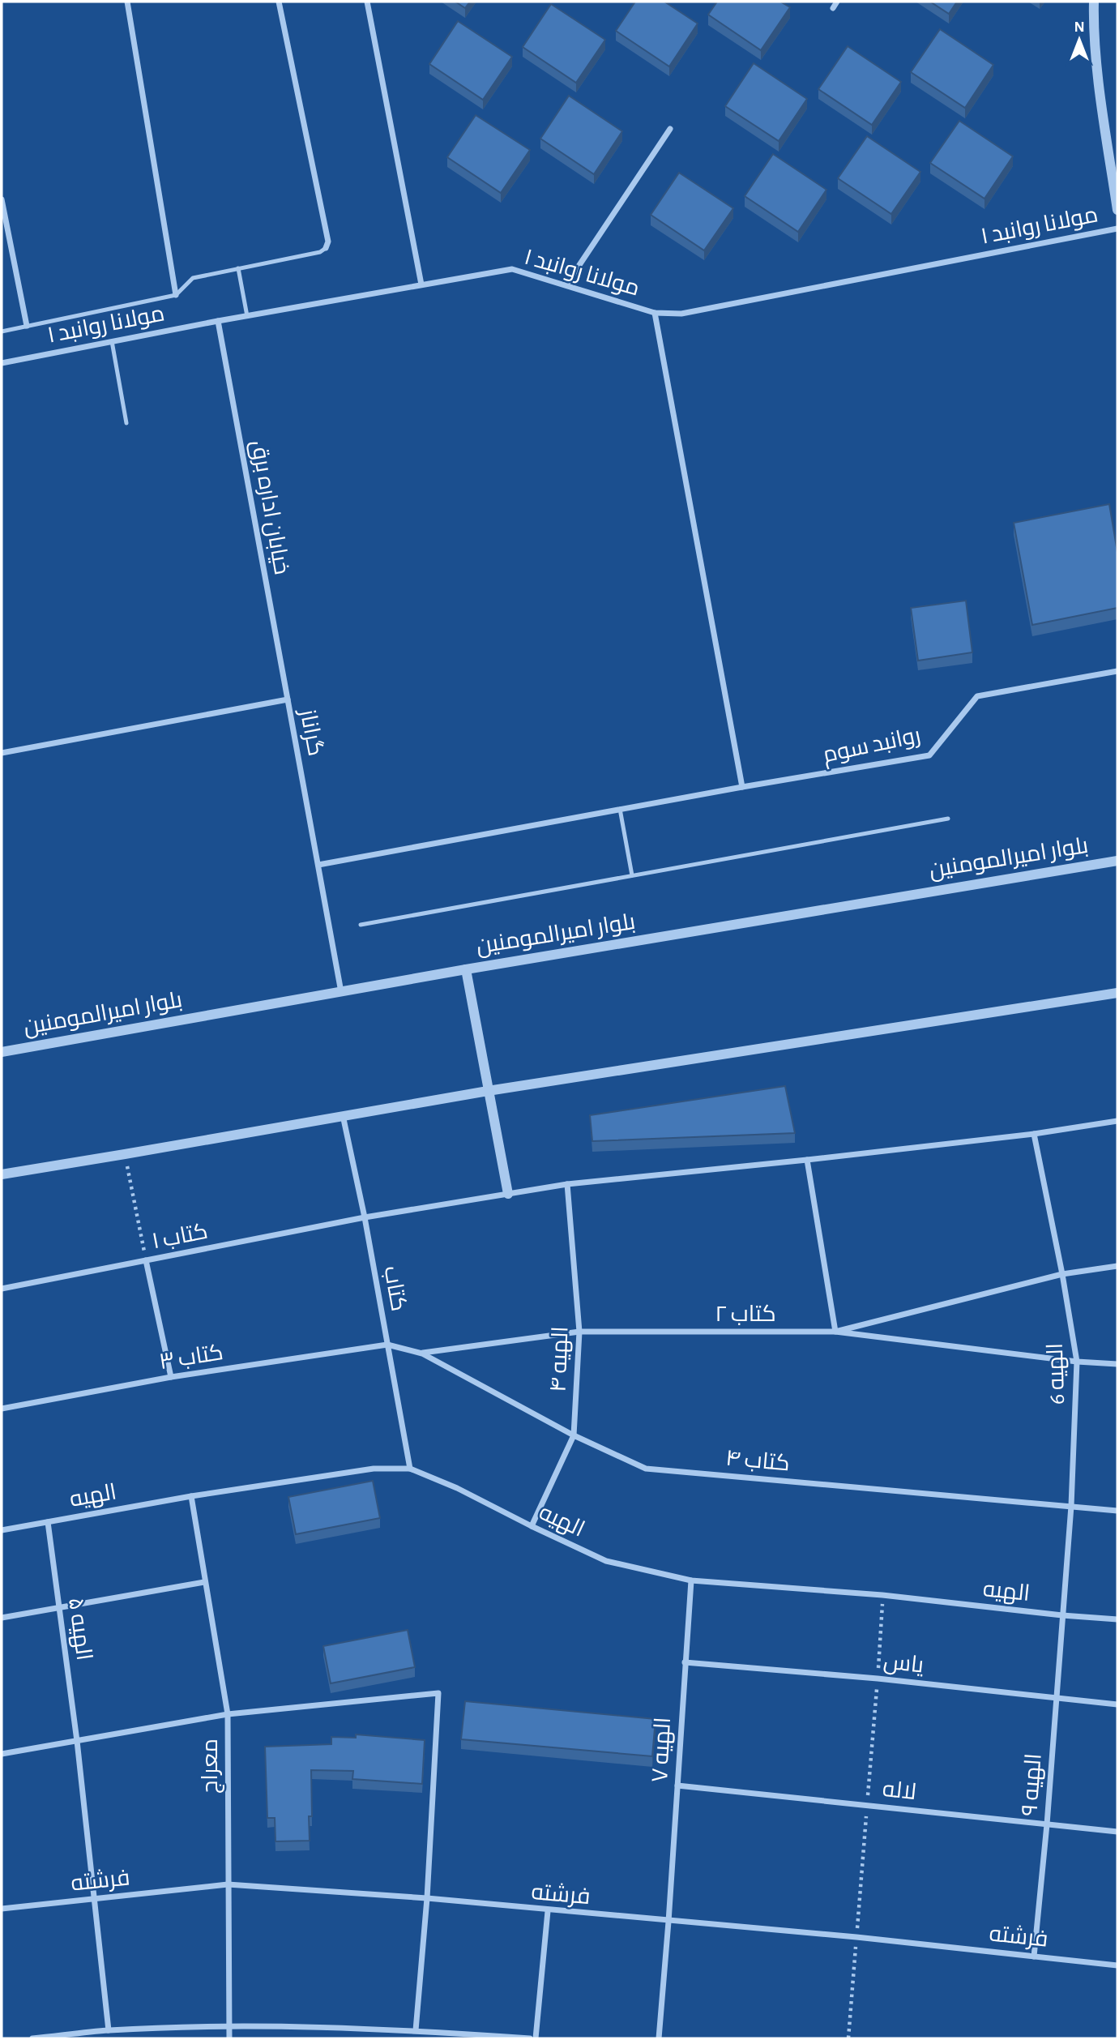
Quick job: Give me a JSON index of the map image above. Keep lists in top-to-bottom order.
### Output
{
  "streets": {
    "street": [
      "مولانا روانبد ۱",
      "خیابان اداره برق",
      "گراناز",
      "روانبد سوم",
      "بلوار امیرالمومنین",
      "کتاب ۱",
      "کتاب",
      "کتاب ۲",
      "کتاب ۳",
      "الهیه ۴",
      "الهیه 6",
      "کتاب ۴",
      "الهیه",
      "الهیه ۵",
      "یاس",
      "الهیه ۷",
      "معراج",
      "الهیه ۹",
      "لاله",
      "فرشته"
    ]
  },
  "crossings": [
    ["مولانا روانبد ۱", "خیابان اداره برق"],
    ["خیابان اداره برق", "گراناز"],
    ["گراناز", "روانبد سوم"],
    ["گراناز", "بلوار امیرالمومنین"],
    ["کتاب ۱", "کتاب"],
    ["کتاب ۱", "الهیه ۴"],
    ["کتاب ۱", "الهیه 6"],
    ["کتاب", "کتاب ۳"],
    ["کتاب", "الهیه"],
    ["کتاب ۲", "الهیه ۴"],
    ["کتاب ۲", "الهیه 6"],
    ["کتاب ۲", "کتاب ۴"],
    ["الهیه ۴", "کتاب ۴"],
    ["الهیه ۴", "الهیه"],
    ["الهیه 6", "کتاب ۴"],
    ["الهیه 6", "الهیه"],
    ["الهیه 6", "الهیه ۹"],
    ["الهیه", "الهیه ۵"],
    ["الهیه", "الهیه ۷"],
    ["الهیه", "معراج"],
    ["الهیه", "الهیه ۹"],
    ["الهیه ۵", "فرشته"],
    ["یاس", "الهیه ۷"],
    ["یاس", "الهیه ۹"],
    ["الهیه ۷", "لاله"],
    ["الهیه ۷", "فرشته"],
    ["معراج", "فرشته"],
    ["الهیه ۹", "لاله"],
    ["الهیه ۹", "فرشته"]
  ],
  "north": "top"
}
